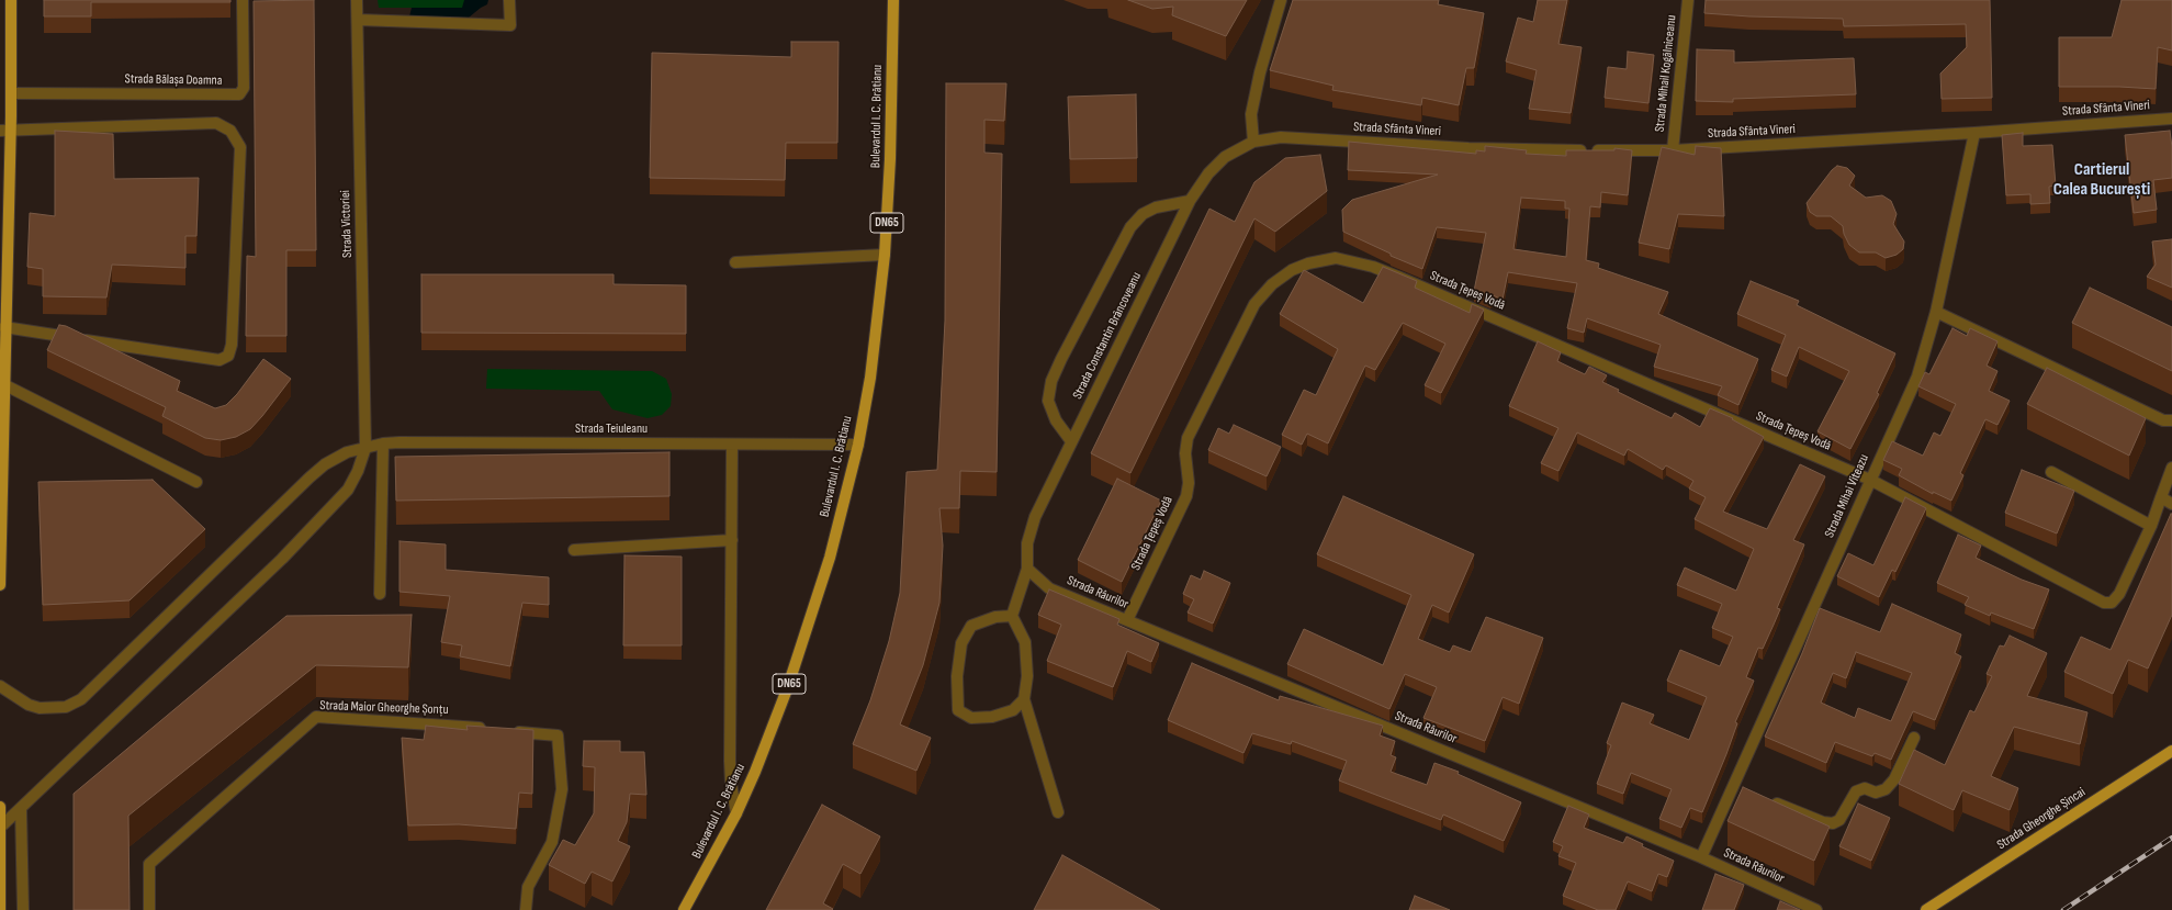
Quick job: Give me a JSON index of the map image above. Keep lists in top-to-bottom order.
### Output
{
  "streets": {
    "main road": ["Bulevardul I. C. Brătianu", "DN65", "Strada Gheorghe Șincai"],
    "street": [
      "Strada Mihail Kogălniceanu",
      "Strada Bălașa Doamna",
      "Strada Sfânta Vineri",
      "Strada Victoriei",
      "Strada Țepeș Vodă",
      "Strada Constantin Brâncoveanu",
      "Strada Teiuleanu",
      "Strada Mihai Viteazu",
      "Strada Râurilor",
      "Strada Maior Gheorghe Șonțu"
    ]
  },
  "crossings": [
    ["Strada Mihail Kogălniceanu", "Strada Sfânta Vineri"],
    ["Strada Sfânta Vineri", "Strada Constantin Brâncoveanu"],
    ["Strada Sfânta Vineri", "Strada Mihai Viteazu"],
    ["Bulevardul I. C. Brătianu", "Strada Teiuleanu"],
    ["Strada Victoriei", "Strada Teiuleanu"],
    ["Strada Țepeș Vodă", "Strada Mihai Viteazu"],
    ["Strada Țepeș Vodă", "Strada Râurilor"],
    ["Strada Constantin Brâncoveanu", "Strada Râurilor"],
    ["Strada Mihai Viteazu", "Strada Râurilor"]
  ],
  "districts": ["Cartierul Calea București"]
}
